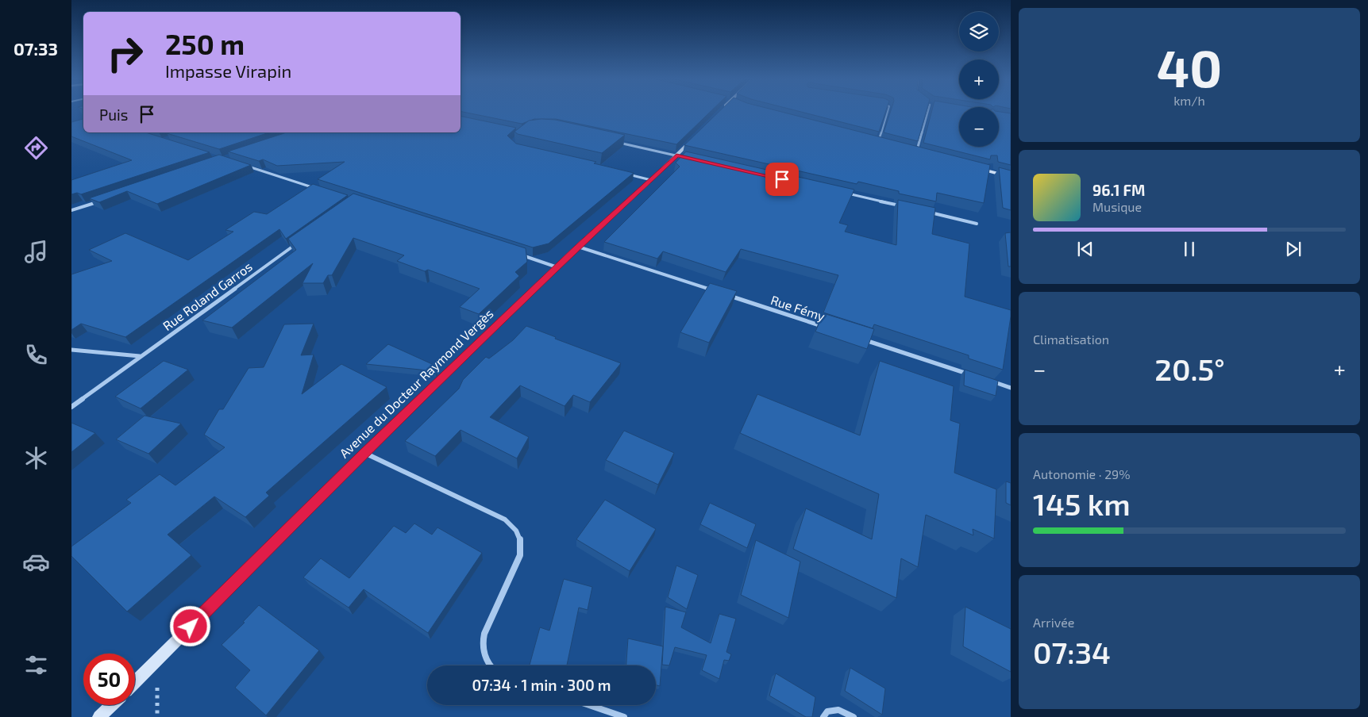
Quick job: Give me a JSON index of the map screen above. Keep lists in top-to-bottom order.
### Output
{
  "streets": {
    "main road": ["Avenue du Docteur Raymond Vergès"],
    "street": ["Rue Roland Garros", "Rue Fémy"]
  },
  "page": {
    "tabs": "07:33",
    "tile": [
      ["40", "km/h"],
      "Climatisation",
      ["Autonomie · 29%", "145 km"],
      ["Arrivée", "07:34"]
    ],
    "map_buttons": ["+", "−"],
    "turn": ["250 m", "Impasse Virapin"],
    "then": "Puis",
    "song": ["96.1 FM", "Musique"],
    "heat": ["−", "20.5°", "+"],
    "limit": "50",
    "trip": "07:34 · 1 min · 300 m"
  }
}
